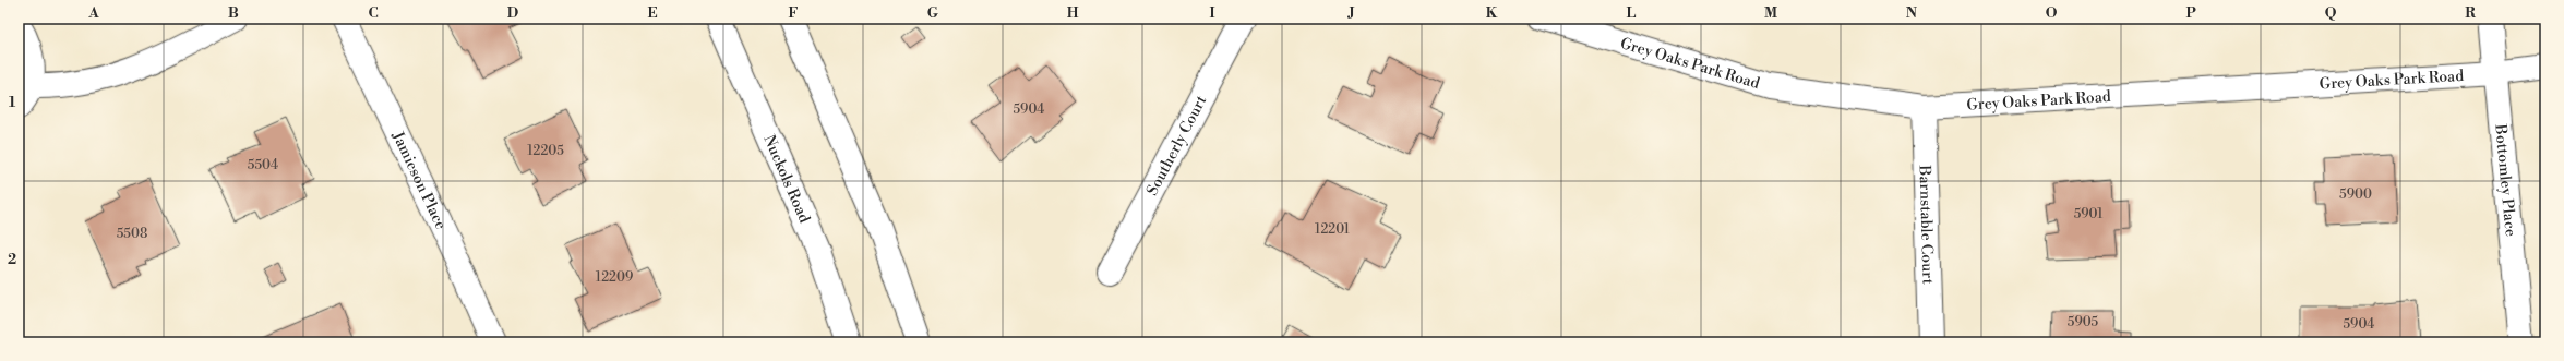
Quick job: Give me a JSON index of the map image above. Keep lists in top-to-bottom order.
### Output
{
  "streets": {
    "street": [
      "Grey Oaks Park Road",
      "Southerly Court",
      "Nuckols Road",
      "Jamieson Place",
      "Bottomley Place",
      "Barnstable Court"
    ]
  },
  "crossings": [
    ["Grey Oaks Park Road", "Bottomley Place"],
    ["Grey Oaks Park Road", "Barnstable Court"]
  ],
  "house_numbers": [
    "5904",
    "12205",
    "5504",
    "5900",
    "5901",
    "12201",
    "5508",
    "12209",
    "5905",
    "5904"
  ],
  "grid": {
    "columns": [
      "A",
      "B",
      "C",
      "D",
      "E",
      "F",
      "G",
      "H",
      "I",
      "J",
      "K",
      "L",
      "M",
      "N",
      "O",
      "P",
      "Q",
      "R"
    ],
    "rows": ["1", "2"]
  }
}
